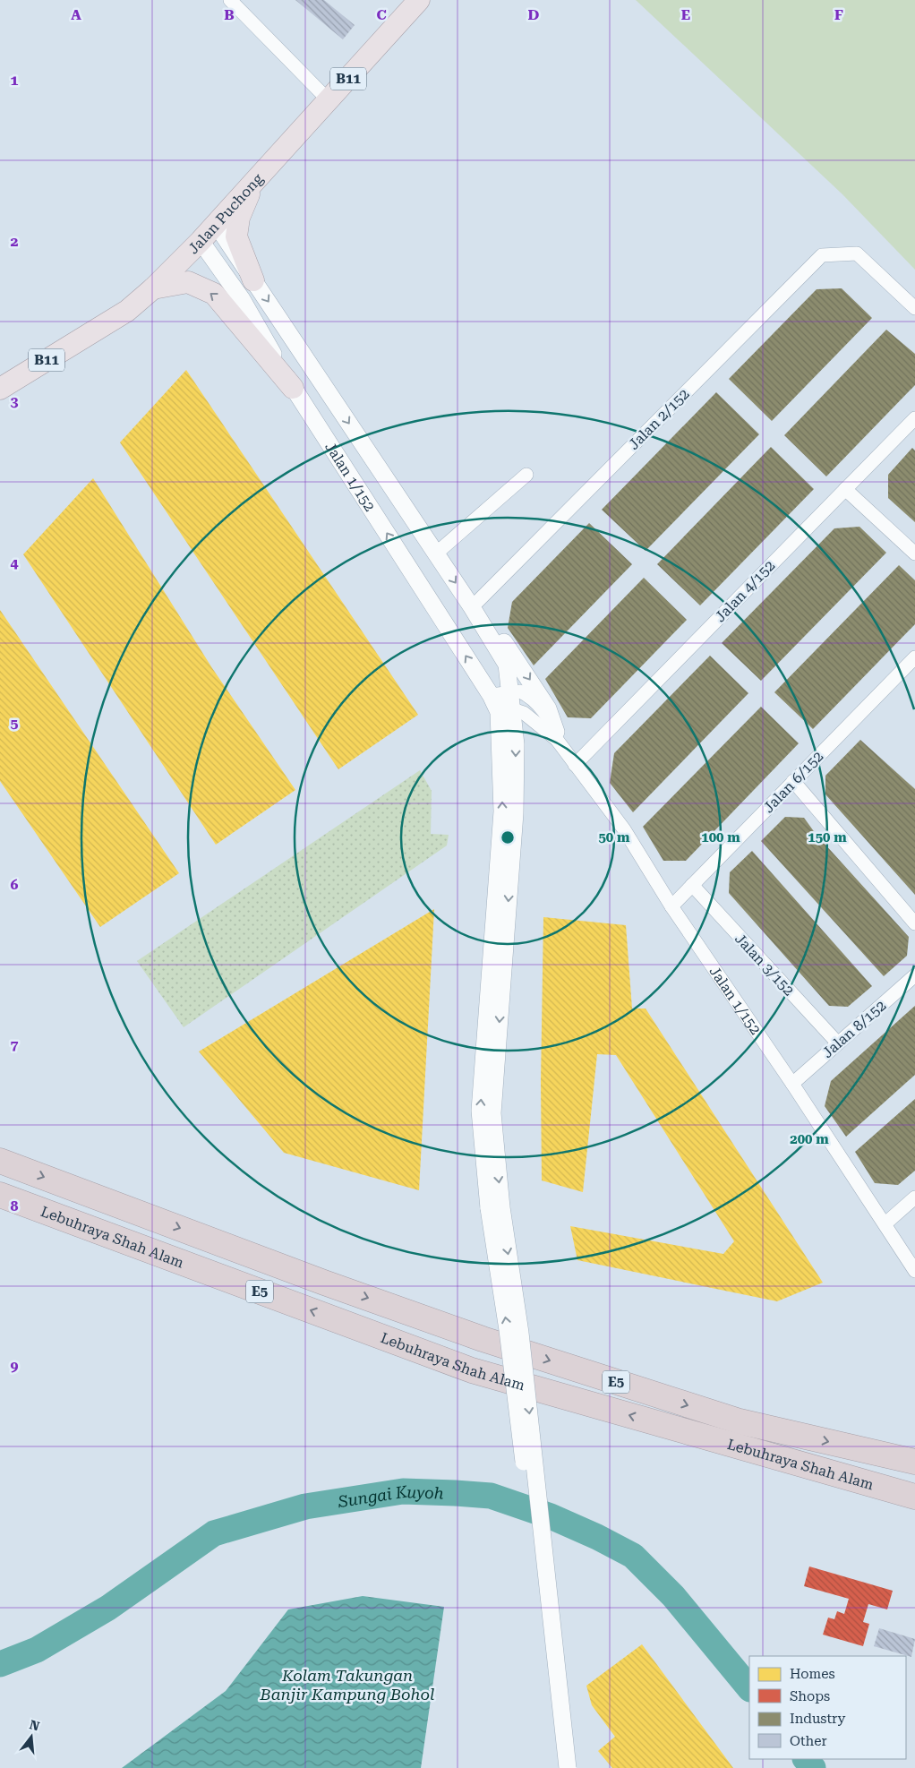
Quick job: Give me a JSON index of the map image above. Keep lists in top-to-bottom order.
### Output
{
  "streets": {
    "highway": ["Lebuhraya Shah Alam", "E5"],
    "main road": ["B11", "Jalan Puchong"],
    "street": [
      "Jalan 2/152",
      "Jalan 1/152",
      "Jalan 4/152",
      "Jalan 6/152",
      "Jalan 3/152",
      "Jalan 8/152"
    ]
  },
  "crossings": [
    ["Jalan Puchong", "Jalan 1/152"],
    ["Jalan 2/152", "Jalan 1/152"],
    ["Jalan 1/152", "Jalan 4/152"],
    ["Jalan 1/152", "Jalan 6/152"],
    ["Jalan 1/152", "Jalan 8/152"],
    ["Jalan 6/152", "Jalan 3/152"],
    ["Jalan 3/152", "Jalan 8/152"]
  ],
  "water": ["Sungai Kuyoh", "Kolam Takungan Banjir Kampung Bohol"],
  "legend": [
    "Homes",
    "Shops",
    "Industry",
    "Other"
  ],
  "north": "top",
  "grid": {
    "columns": [
      "A",
      "B",
      "C",
      "D",
      "E",
      "F"
    ],
    "rows": [
      "1",
      "2",
      "3",
      "4",
      "5",
      "6",
      "7",
      "8",
      "9"
    ]
  },
  "rings": [
    "50 m",
    "100 m",
    "150 m",
    "200 m"
  ]
}
